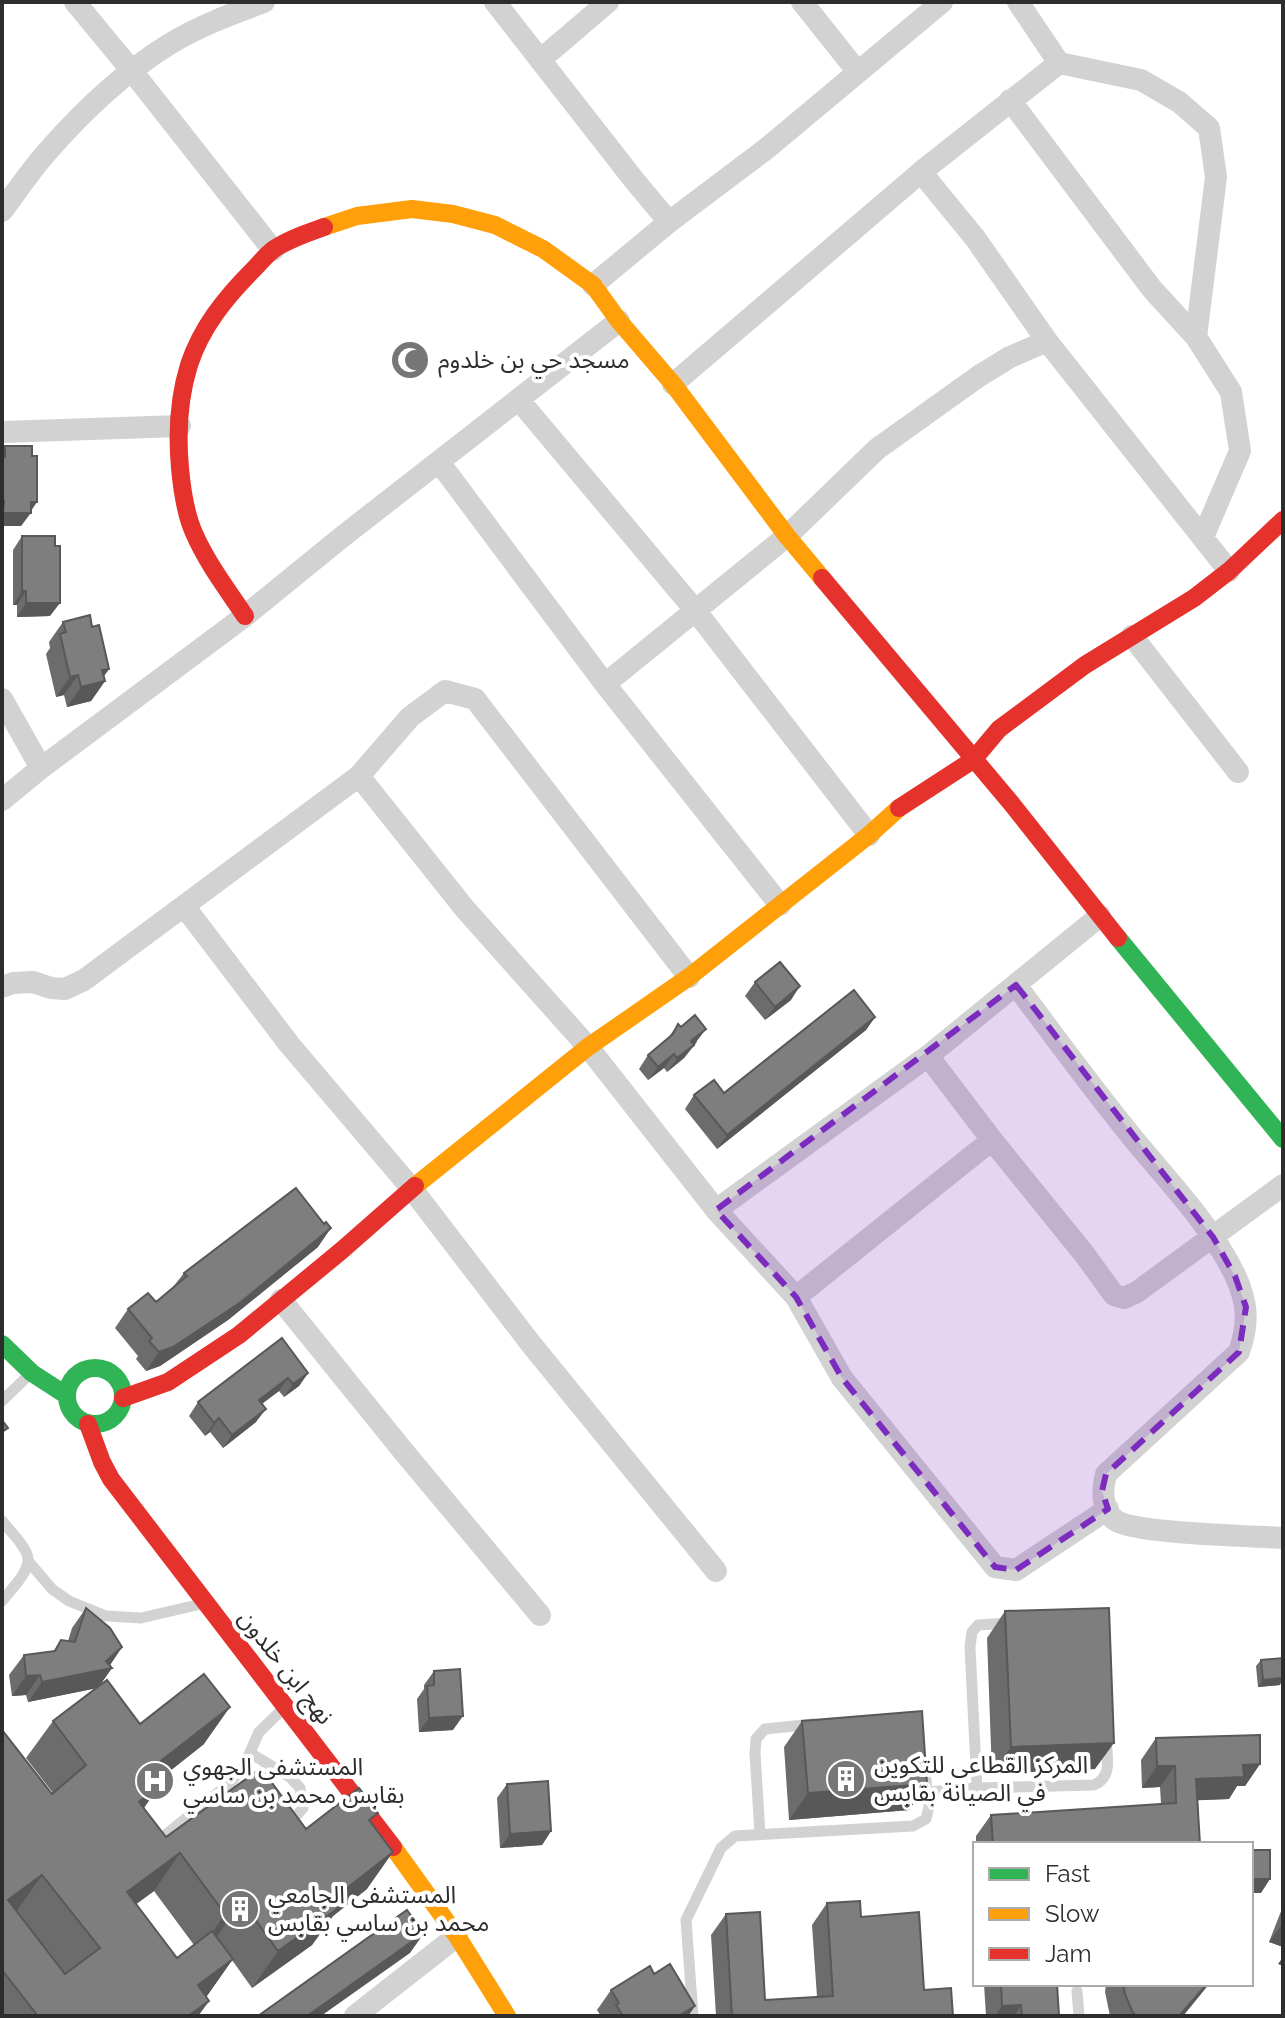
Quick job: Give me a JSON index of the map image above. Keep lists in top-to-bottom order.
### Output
{
  "streets": {
    "street": ["نهج ابن خلدون"]
  },
  "places": {
    "mosque": ["مسجد حي بن خلدوم"],
    "building": ["المركز القطاعى للتكوين في الصيانة بقابس", "المستشفى الجامعي محمد بن ساسي بقابس"],
    "hospital": ["المستشفى الجهوي بقابس محمد بن ساسي"]
  },
  "legend": ["Fast", "Slow", "Jam"]
}
